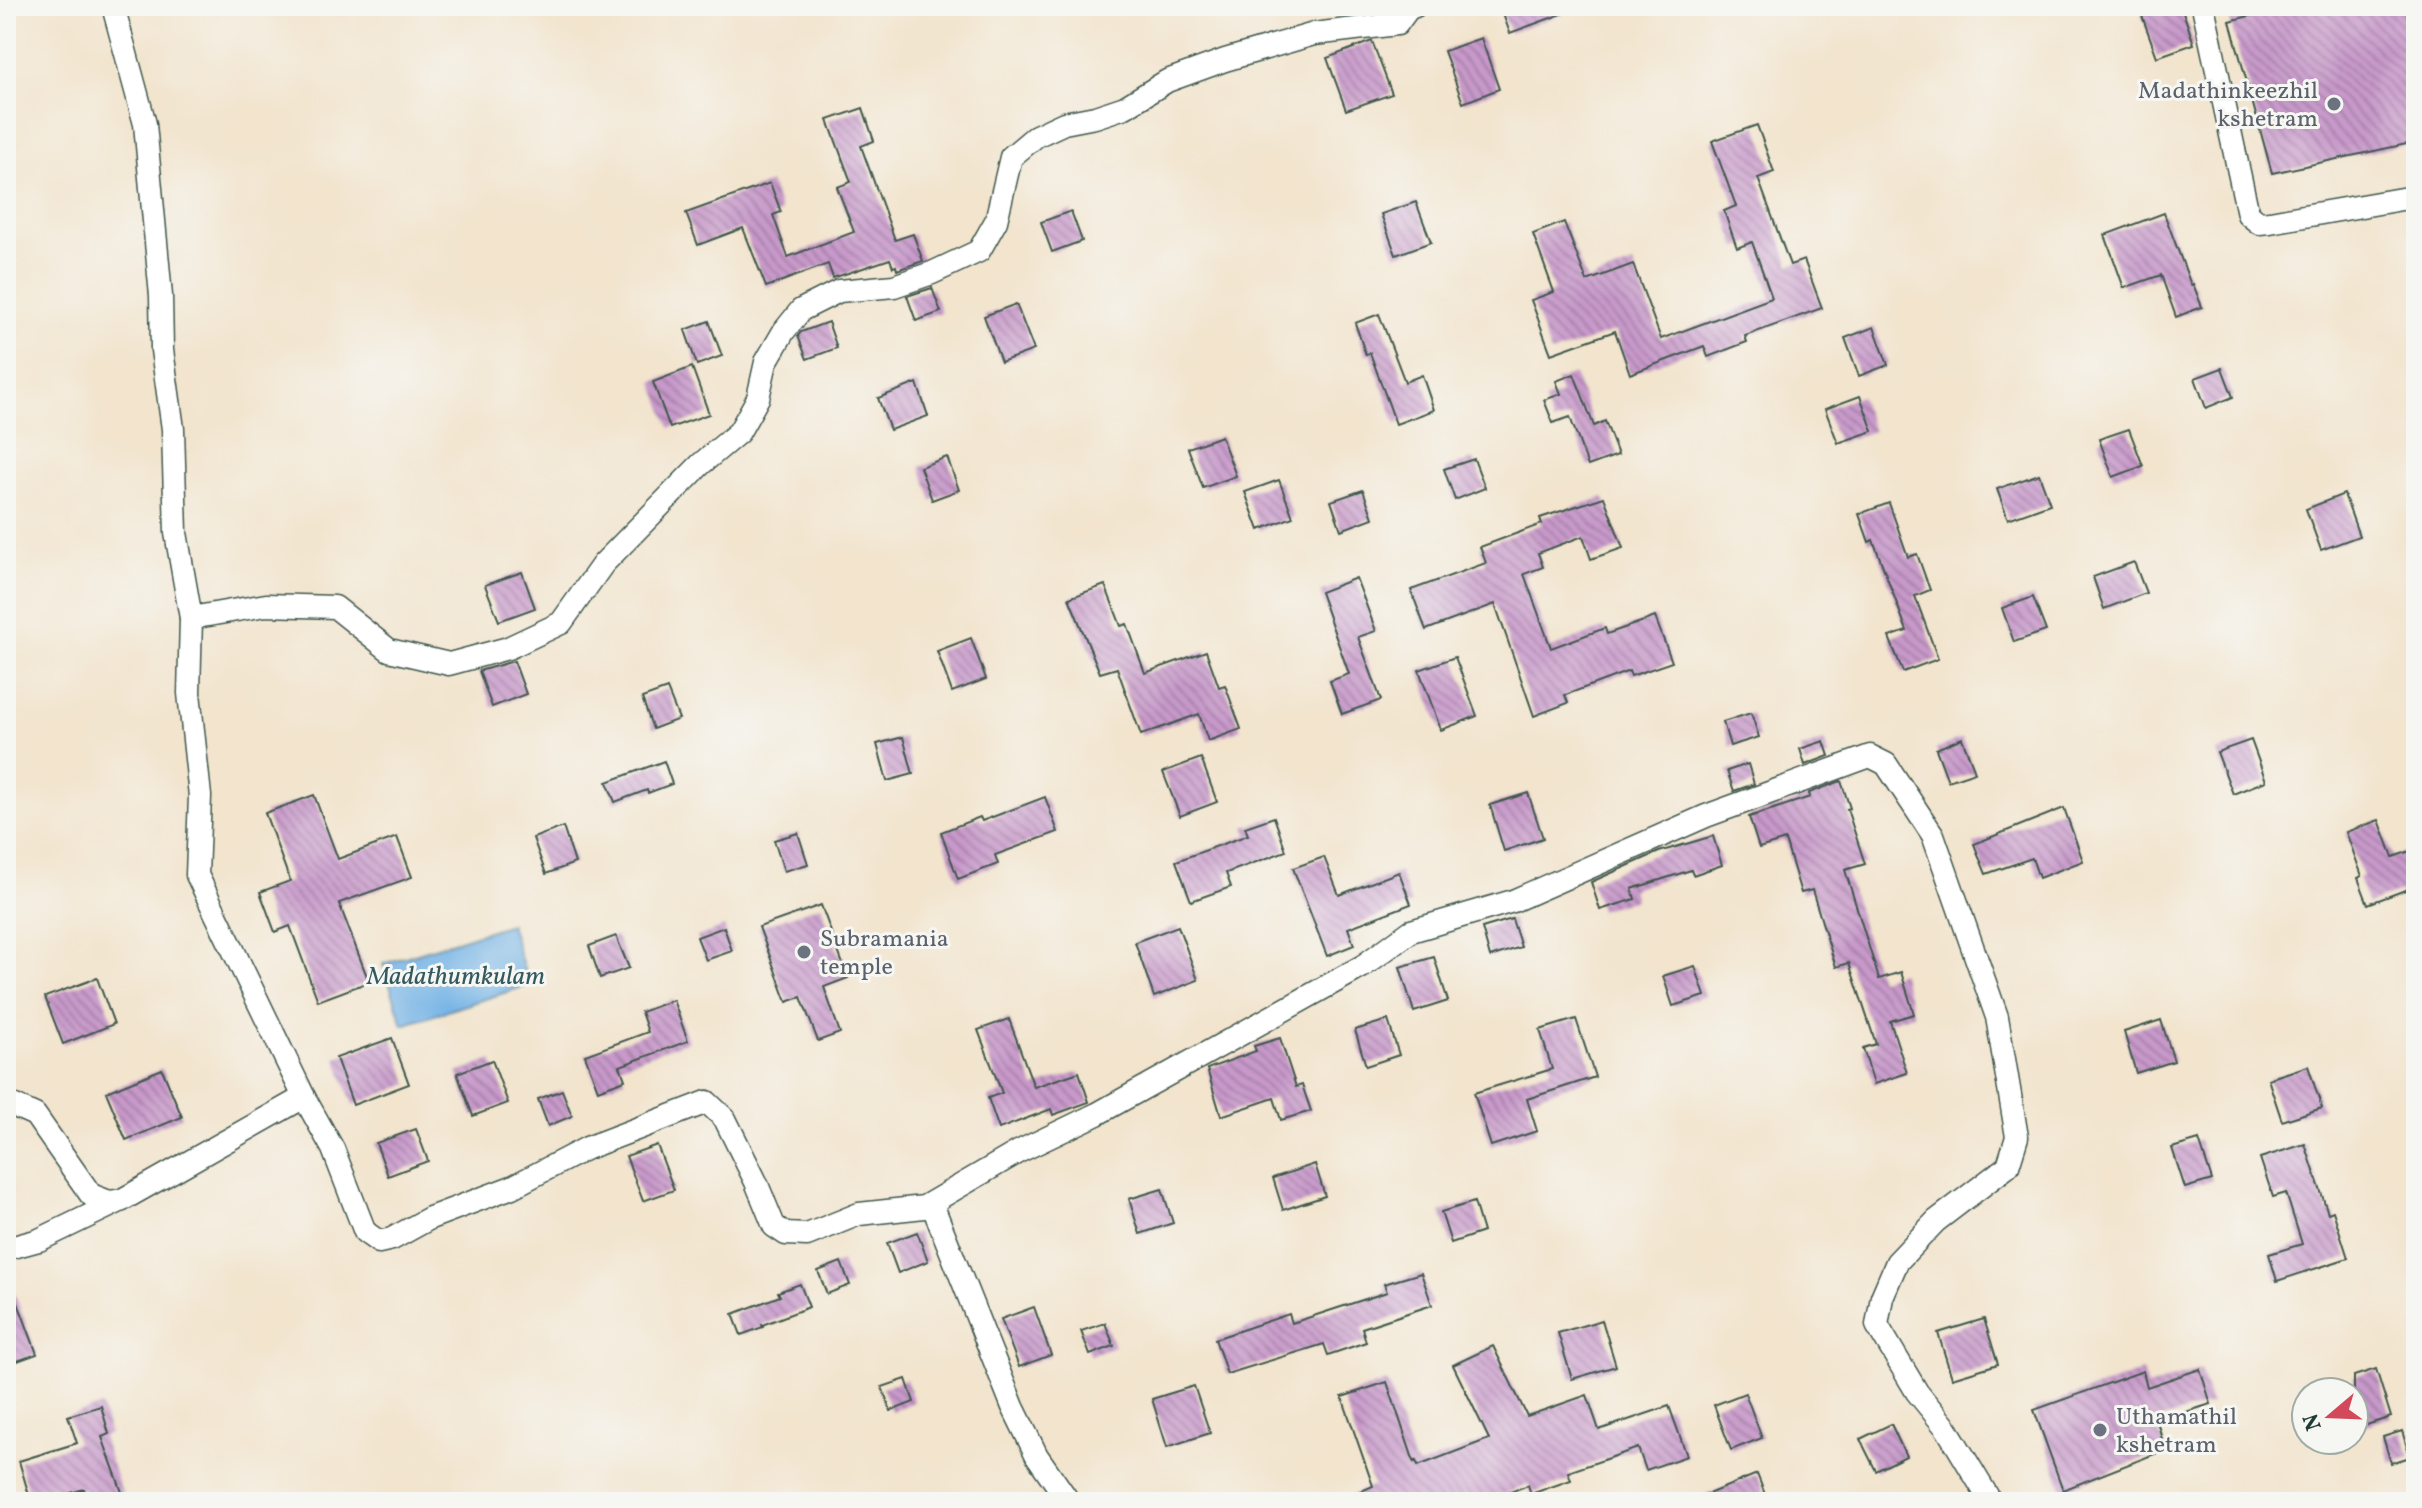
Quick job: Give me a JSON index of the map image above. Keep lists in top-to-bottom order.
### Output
{
  "water": ["Madathumkulam"],
  "places": ["Madathinkeezhil kshetram", "Subramania temple", "Uthamathil kshetram"],
  "north": "left"
}
